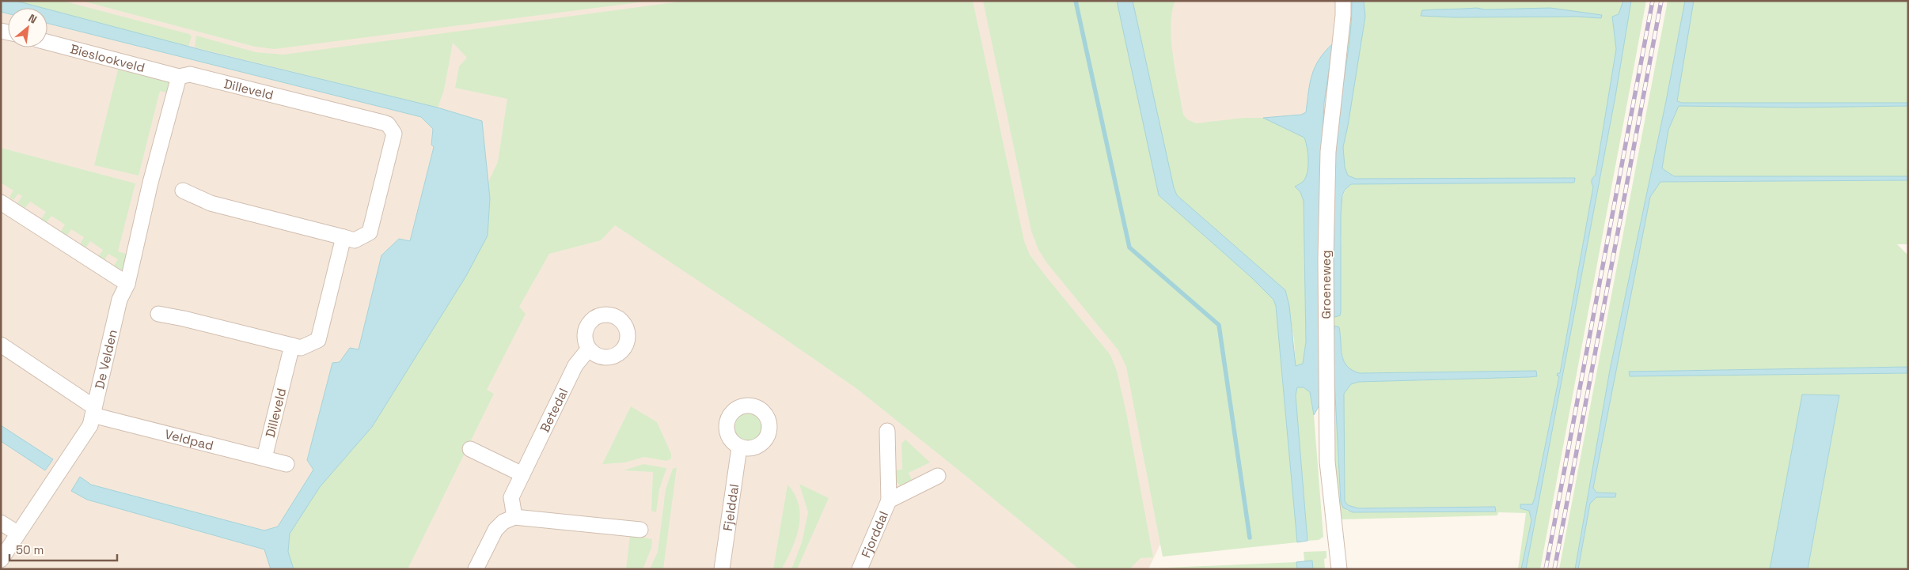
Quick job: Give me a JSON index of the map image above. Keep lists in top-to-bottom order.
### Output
{
  "streets": {
    "street": [
      "Bieslookveld",
      "Dilleveld",
      "Groeneweg",
      "De Velden",
      "Betedal",
      "Veldpad",
      "Fjelddal",
      "Fjorddal"
    ]
  },
  "crossings": [
    ["Bieslookveld", "Dilleveld"],
    ["Dilleveld", "Veldpad"],
    ["De Velden", "Veldpad"]
  ],
  "scale_bar": "50 m",
  "north": "top right"
}
